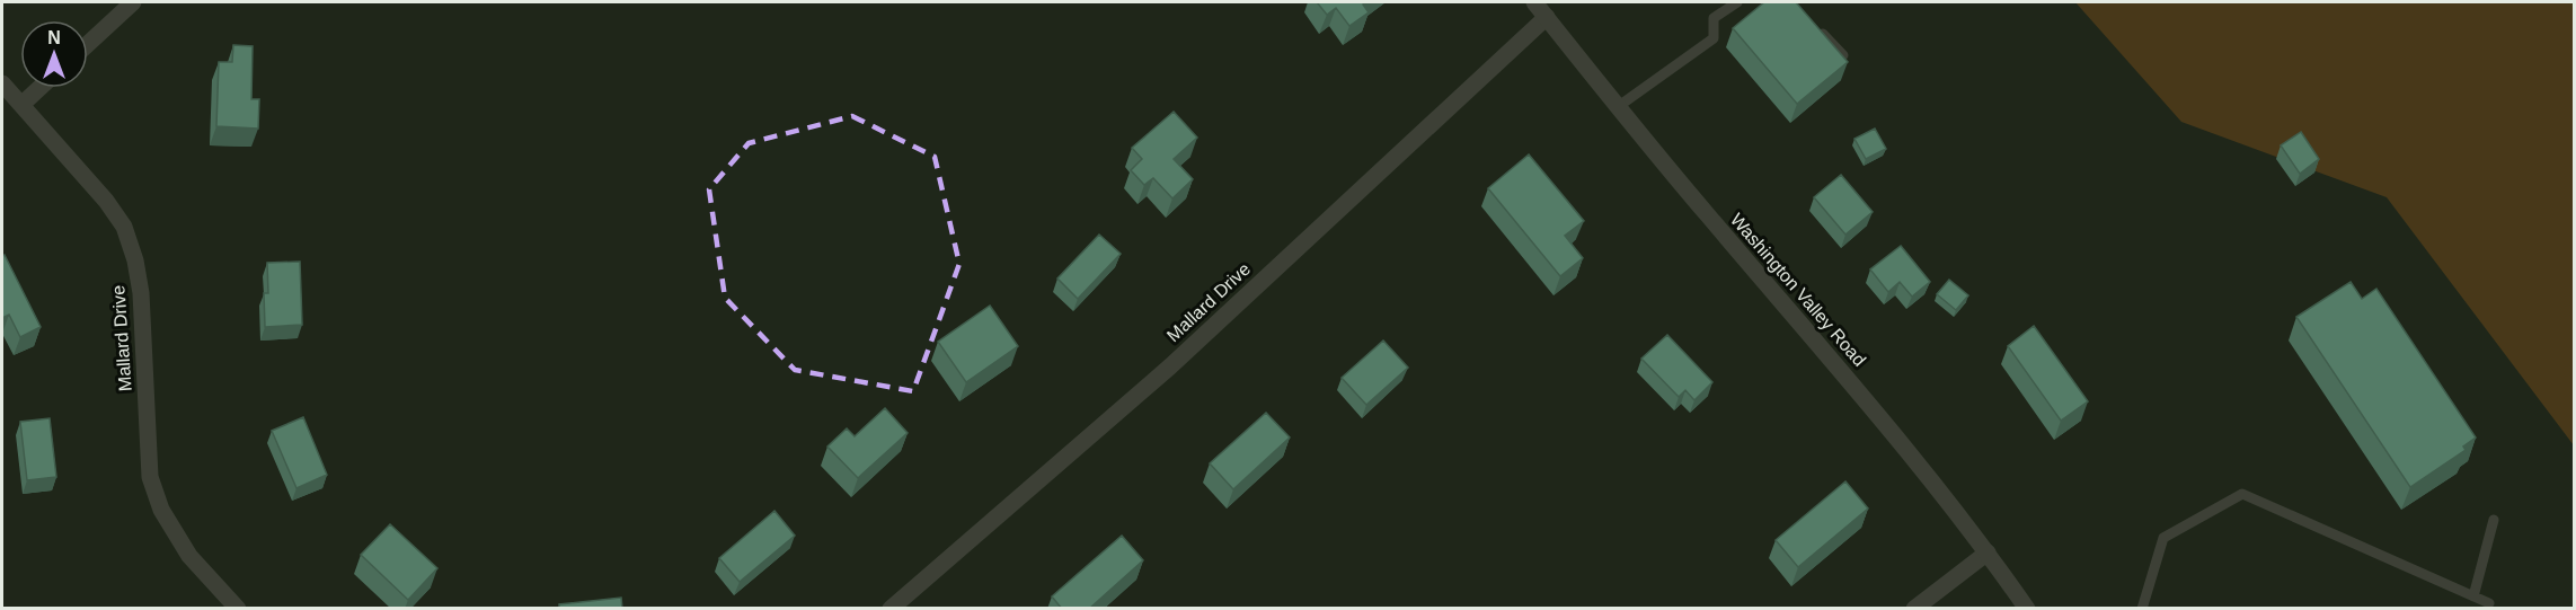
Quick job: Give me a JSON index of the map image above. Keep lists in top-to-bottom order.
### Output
{
  "streets": {
    "street": ["Washington Valley Road", "Mallard Drive"]
  },
  "crossings": [
    ["Washington Valley Road", "Mallard Drive"]
  ],
  "north": "top"
}
